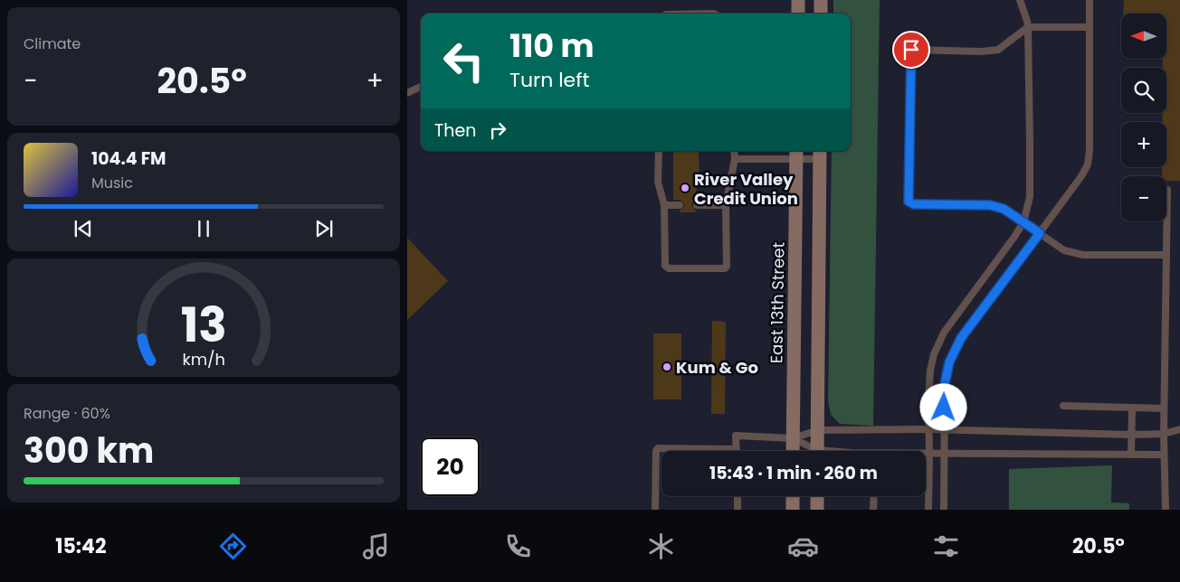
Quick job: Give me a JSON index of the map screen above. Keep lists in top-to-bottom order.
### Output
{
  "streets": {
    "main road": ["East 13th Street"]
  },
  "places": ["River Valley Credit Union", "Kum & Go"],
  "north": "left",
  "page": {
    "tile": [
      "Climate",
      ["Range · 60%", "300 km"]
    ],
    "map_buttons": ["+", "−"],
    "turn": ["110 m", "Turn left"],
    "heat": ["−", "20.5°", "+"],
    "then": "Then",
    "song": ["104.4 FM", "Music"],
    "limit": "20",
    "trip": "15:43 · 1 min · 260 m",
    "tabs": ["15:42", "20.5°"],
    "gauge": ["13", "km/h"]
  }
}
